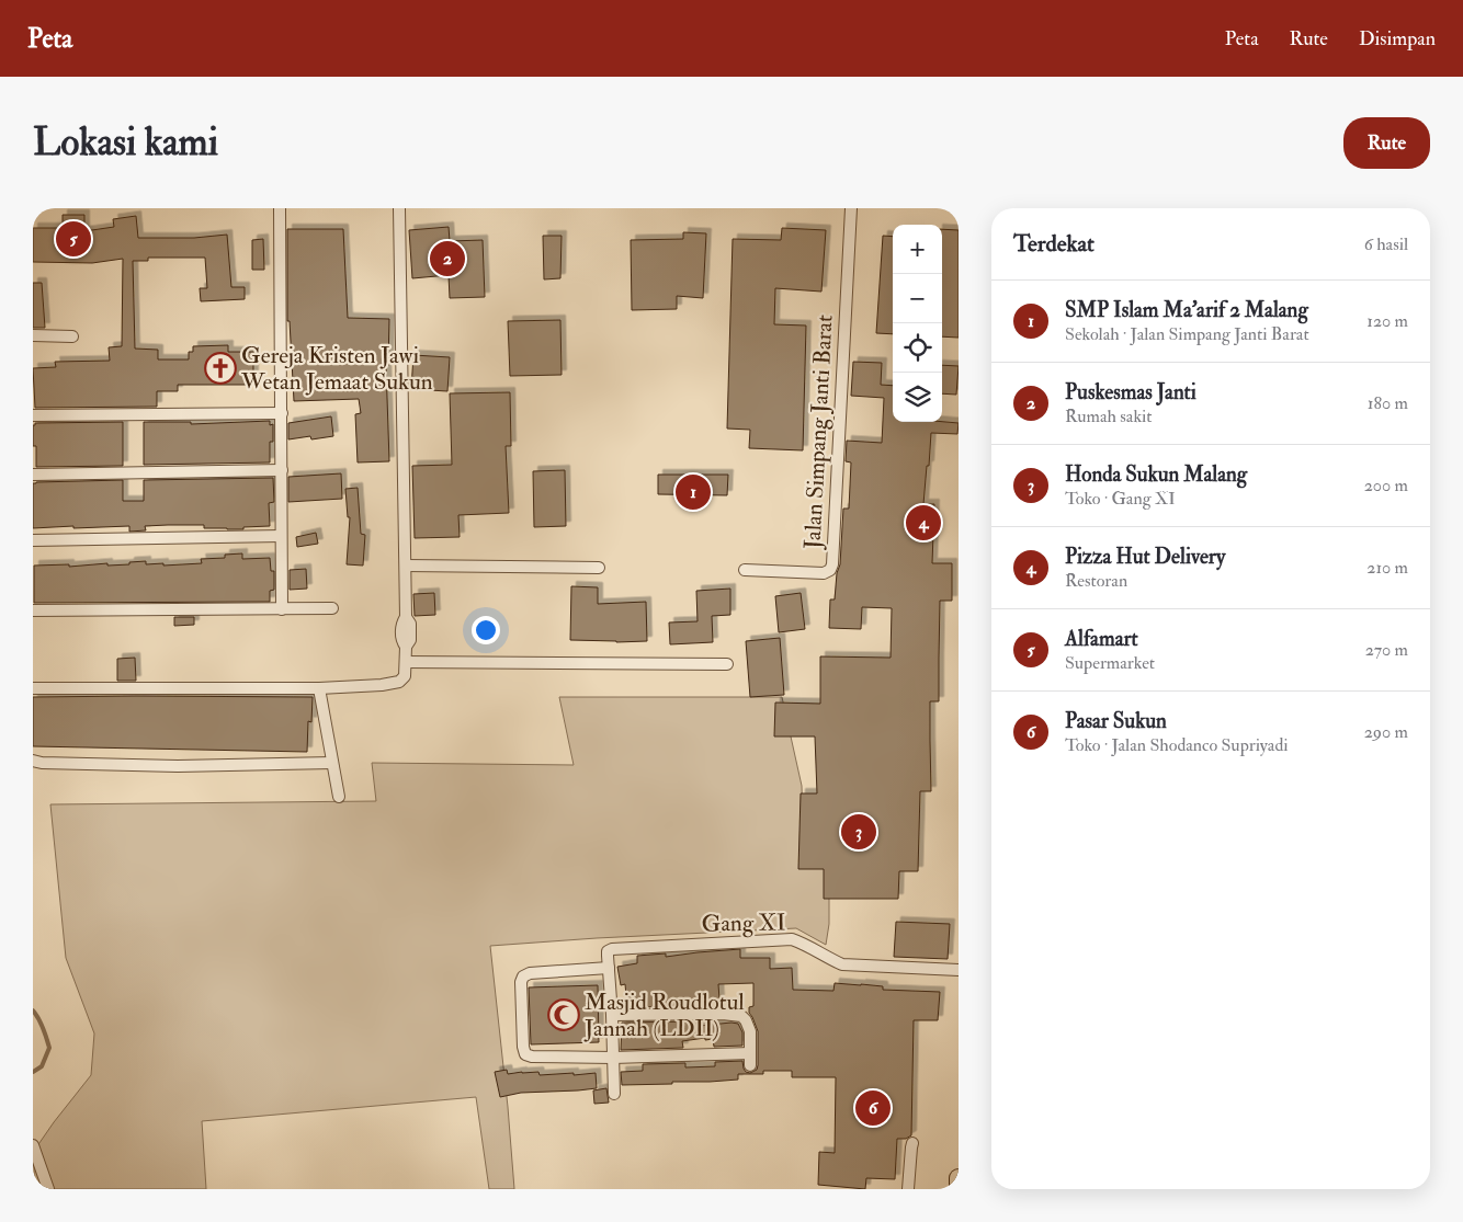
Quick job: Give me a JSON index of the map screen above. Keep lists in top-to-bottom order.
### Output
{
  "streets": {
    "street": ["Jalan Simpang Janti Barat", "Gang XI"]
  },
  "places": {
    "church": ["Gereja Kristen Jawi Wetan Jemaat Sukun"],
    "mosque": ["Masjid Roudlotul Jannah (LDII)"]
  },
  "page": {
    "header": "Peta",
    "nav": ["Peta", "Rute", "Disimpan"],
    "buttons": "Rute",
    "title": "Lokasi kami",
    "heading": ["Terdekat", "6 hasil"],
    "pins": [
      "5",
      "2",
      "1",
      "4",
      "3",
      "6"
    ],
    "map_buttons": ["+", "−"],
    "list": [
      {
        "mark": "1",
        "name": "SMP Islam Ma'arif 2 Malang",
        "note": "Sekolah · Jalan Simpang Janti Barat",
        "value": "120 m"
      },
      {
        "mark": "2",
        "name": "Puskesmas Janti",
        "note": "Rumah sakit",
        "value": "180 m"
      },
      {
        "mark": "3",
        "name": "Honda Sukun Malang",
        "note": "Toko · Gang XI",
        "value": "200 m"
      },
      {
        "mark": "4",
        "name": "Pizza Hut Delivery",
        "note": "Restoran",
        "value": "210 m"
      },
      {
        "mark": "5",
        "name": "Alfamart",
        "note": "Supermarket",
        "value": "270 m"
      },
      {
        "mark": "6",
        "name": "Pasar Sukun",
        "note": "Toko · Jalan Shodanco Supriyadi",
        "value": "290 m"
      }
    ]
  }
}
